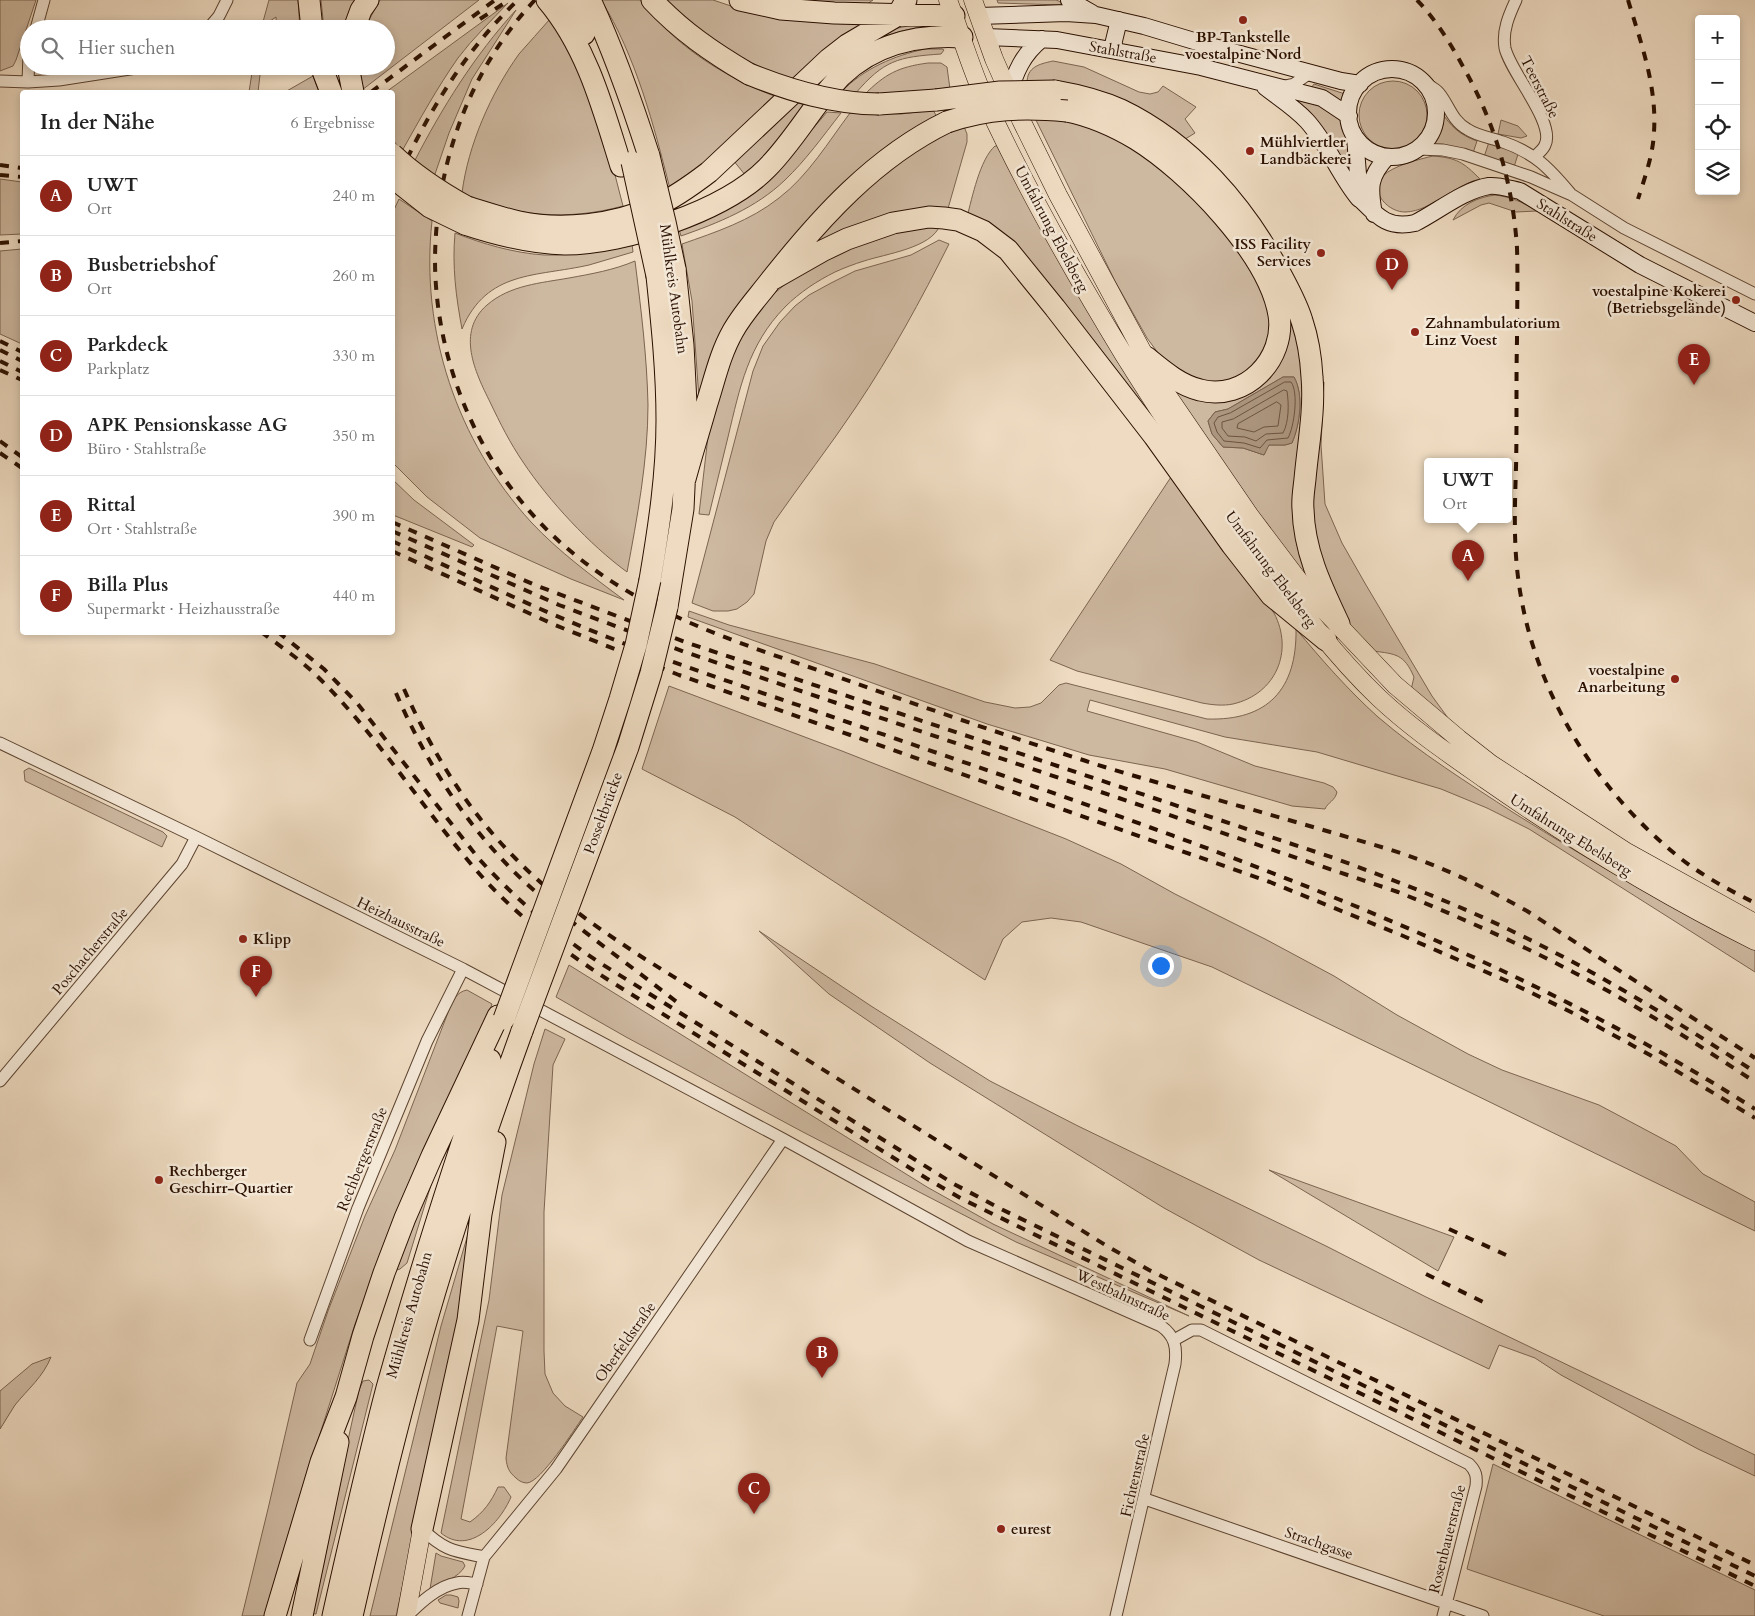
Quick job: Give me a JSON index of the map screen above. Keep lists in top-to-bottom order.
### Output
{
  "streets": {
    "highway": ["Mühlkreis Autobahn", "Posseltbrücke"],
    "main road": ["Umfahrung Ebelsberg"],
    "street": [
      "Stahlstraße",
      "Teerstraße",
      "Heizhausstraße",
      "Poschacherstraße",
      "Rechbergerstraße",
      "Westbahnstraße",
      "Oberfeldstraße",
      "Fichtenstraße",
      "Rosenbauerstraße",
      "Strachgasse"
    ]
  },
  "crossings": [
    ["Stahlstraße", "Umfahrung Ebelsberg"],
    ["Mühlkreis Autobahn", "Posseltbrücke"],
    ["Heizhausstraße", "Poschacherstraße"],
    ["Heizhausstraße", "Rechbergerstraße"],
    ["Heizhausstraße", "Westbahnstraße"],
    ["Heizhausstraße", "Oberfeldstraße"],
    ["Westbahnstraße", "Oberfeldstraße"],
    ["Westbahnstraße", "Fichtenstraße"],
    ["Westbahnstraße", "Rosenbauerstraße"],
    ["Fichtenstraße", "Strachgasse"],
    ["Rosenbauerstraße", "Strachgasse"]
  ],
  "places": [
    "BP Tankstelle voestalpine Nord",
    "Mühlviertler Landbäckerei",
    "ISS Facility Services",
    "voestalpine Kokerei (Betriebsgelände)",
    "Zahnambulatorium Linz Voest",
    "voestalpine Anarbeitung",
    "Klipp",
    "Rechberger Geschirr-Quartier",
    "eurest"
  ],
  "page": {
    "map_buttons": ["+", "−"],
    "search": "Hier suchen",
    "heading": ["In der Nähe", "6 Ergebnisse"],
    "list": [
      {
        "mark": "A",
        "name": "UWT",
        "note": "Ort",
        "value": "240 m"
      },
      {
        "mark": "B",
        "name": "Busbetriebshof",
        "note": "Ort",
        "value": "260 m"
      },
      {
        "mark": "C",
        "name": "Parkdeck",
        "note": "Parkplatz",
        "value": "330 m"
      },
      {
        "mark": "D",
        "name": "APK Pensionskasse AG",
        "note": "Büro · Stahlstraße",
        "value": "350 m"
      },
      {
        "mark": "E",
        "name": "Rittal",
        "note": "Ort · Stahlstraße",
        "value": "390 m"
      },
      {
        "mark": "F",
        "name": "Billa Plus",
        "note": "Supermarkt · Heizhausstraße",
        "value": "440 m"
      }
    ],
    "pins": [
      "D",
      "E",
      "A",
      "F",
      "B",
      "C"
    ],
    "popup": ["UWT", "Ort"]
  }
}
